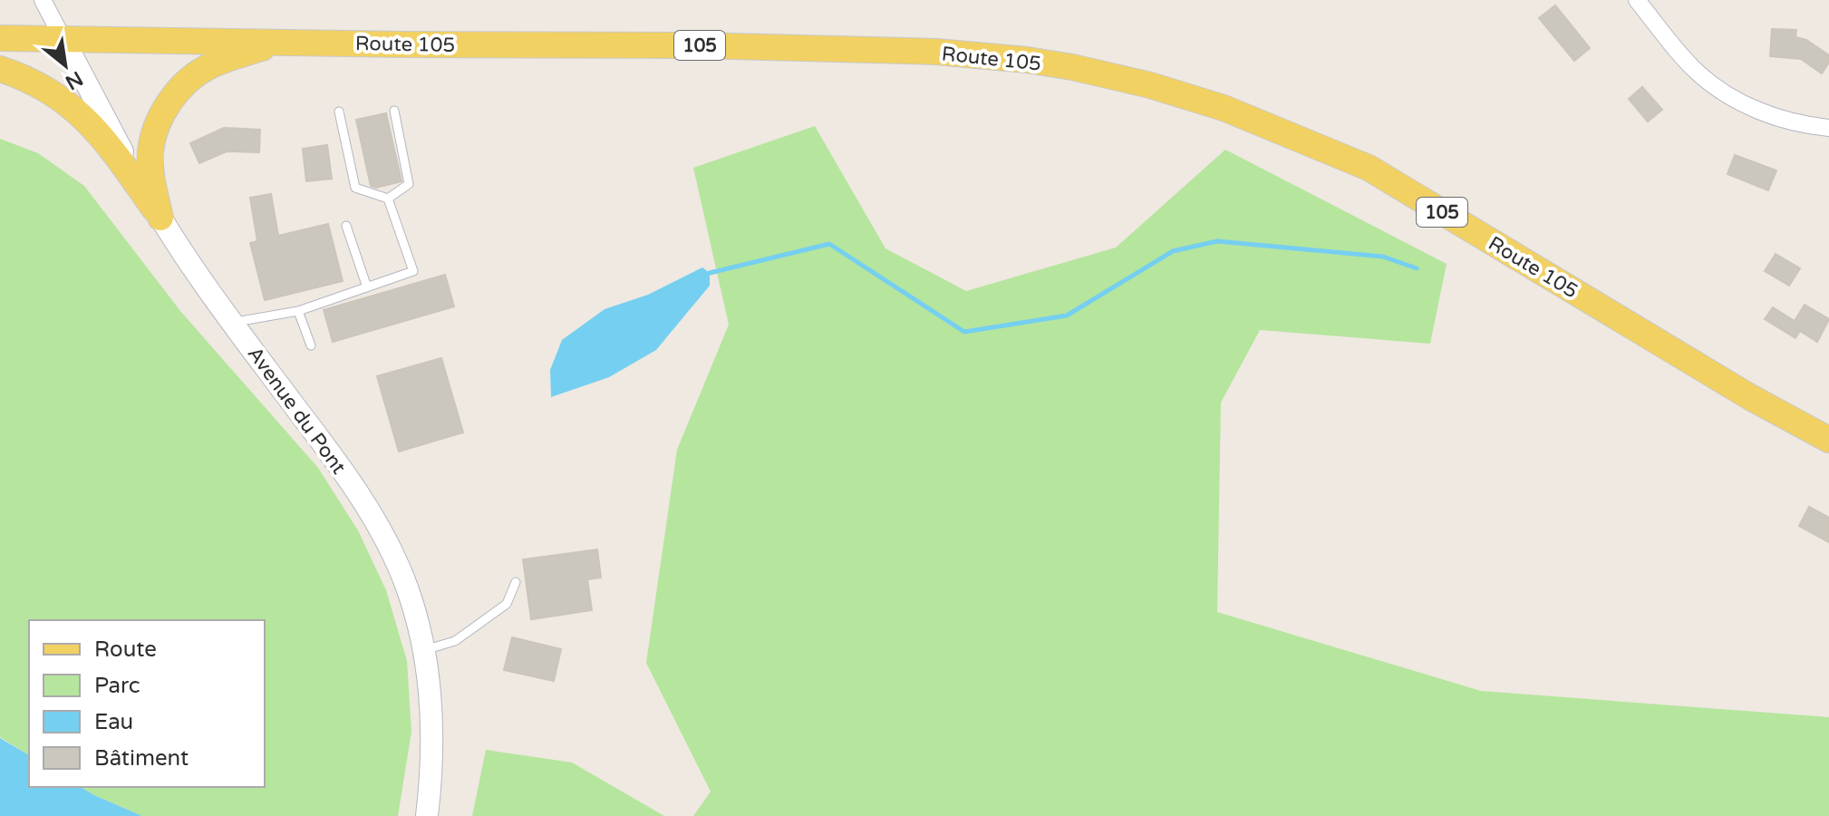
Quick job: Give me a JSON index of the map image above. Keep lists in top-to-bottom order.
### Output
{
  "streets": {
    "main road": ["Route 105", "105", "Avenue du Pont"]
  },
  "crossings": [
    ["Route 105", "105"],
    ["Route 105", "Avenue du Pont"],
    ["105", "Avenue du Pont"]
  ],
  "legend": [
    "Route",
    "Parc",
    "Eau",
    "Bâtiment"
  ],
  "north": "bottom right"
}
